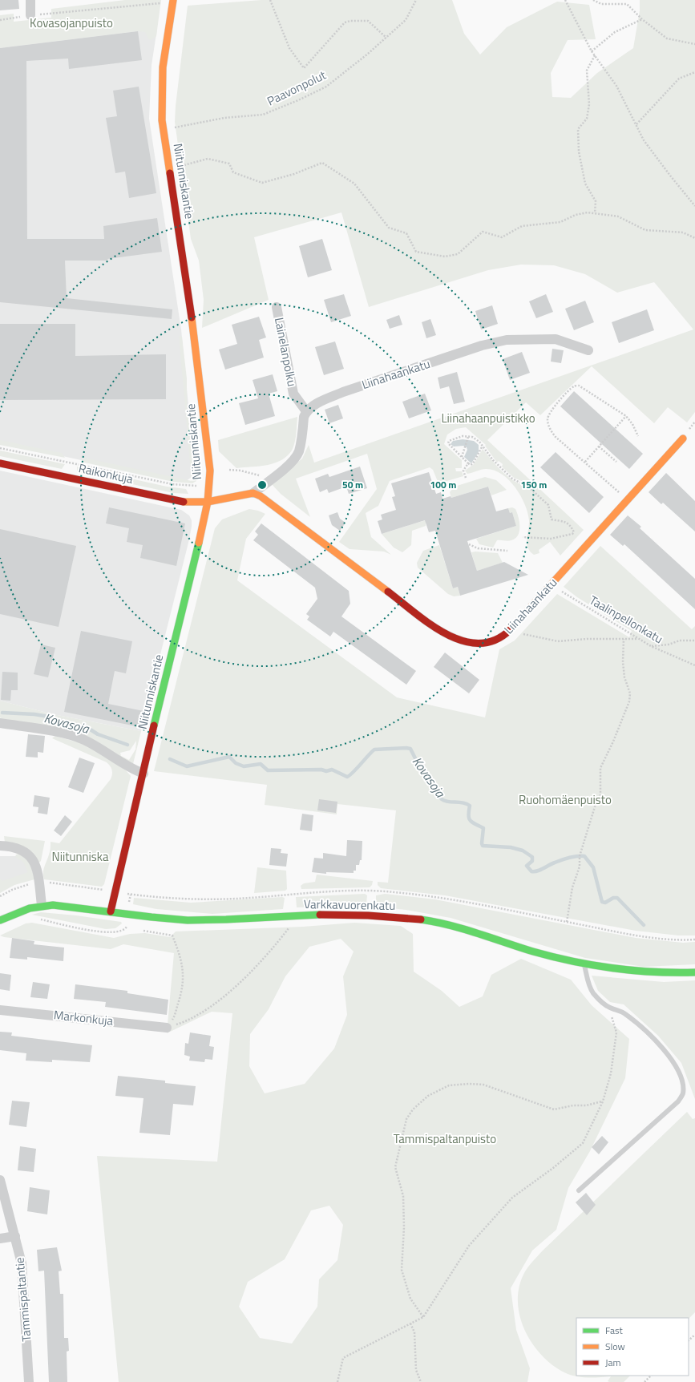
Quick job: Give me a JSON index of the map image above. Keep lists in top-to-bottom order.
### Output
{
  "streets": {
    "street": [
      "Niitunniskantie",
      "Lainelanpolku",
      "Liinahaankatu",
      "Raikonkuja",
      "Varkkavuorenkatu",
      "Markonkuja",
      "Tammispaltantie"
    ],
    "path": ["Paavonpolut", "Taalinpellonkatu"]
  },
  "crossings": [
    ["Niitunniskantie", "Raikonkuja"],
    ["Niitunniskantie", "Varkkavuorenkatu"],
    ["Lainelanpolku", "Liinahaankatu"],
    ["Liinahaankatu", "Taalinpellonkatu"]
  ],
  "water": ["Kovasoja"],
  "parks": [
    "Kovasojanpuisto",
    "Liinahaanpuistikko",
    "Ruohomäenpuisto",
    "Niitunniska",
    "Tammispaltanpuisto"
  ],
  "legend": ["Fast", "Slow", "Jam"],
  "rings": ["50 m", "100 m", "150 m"]
}
